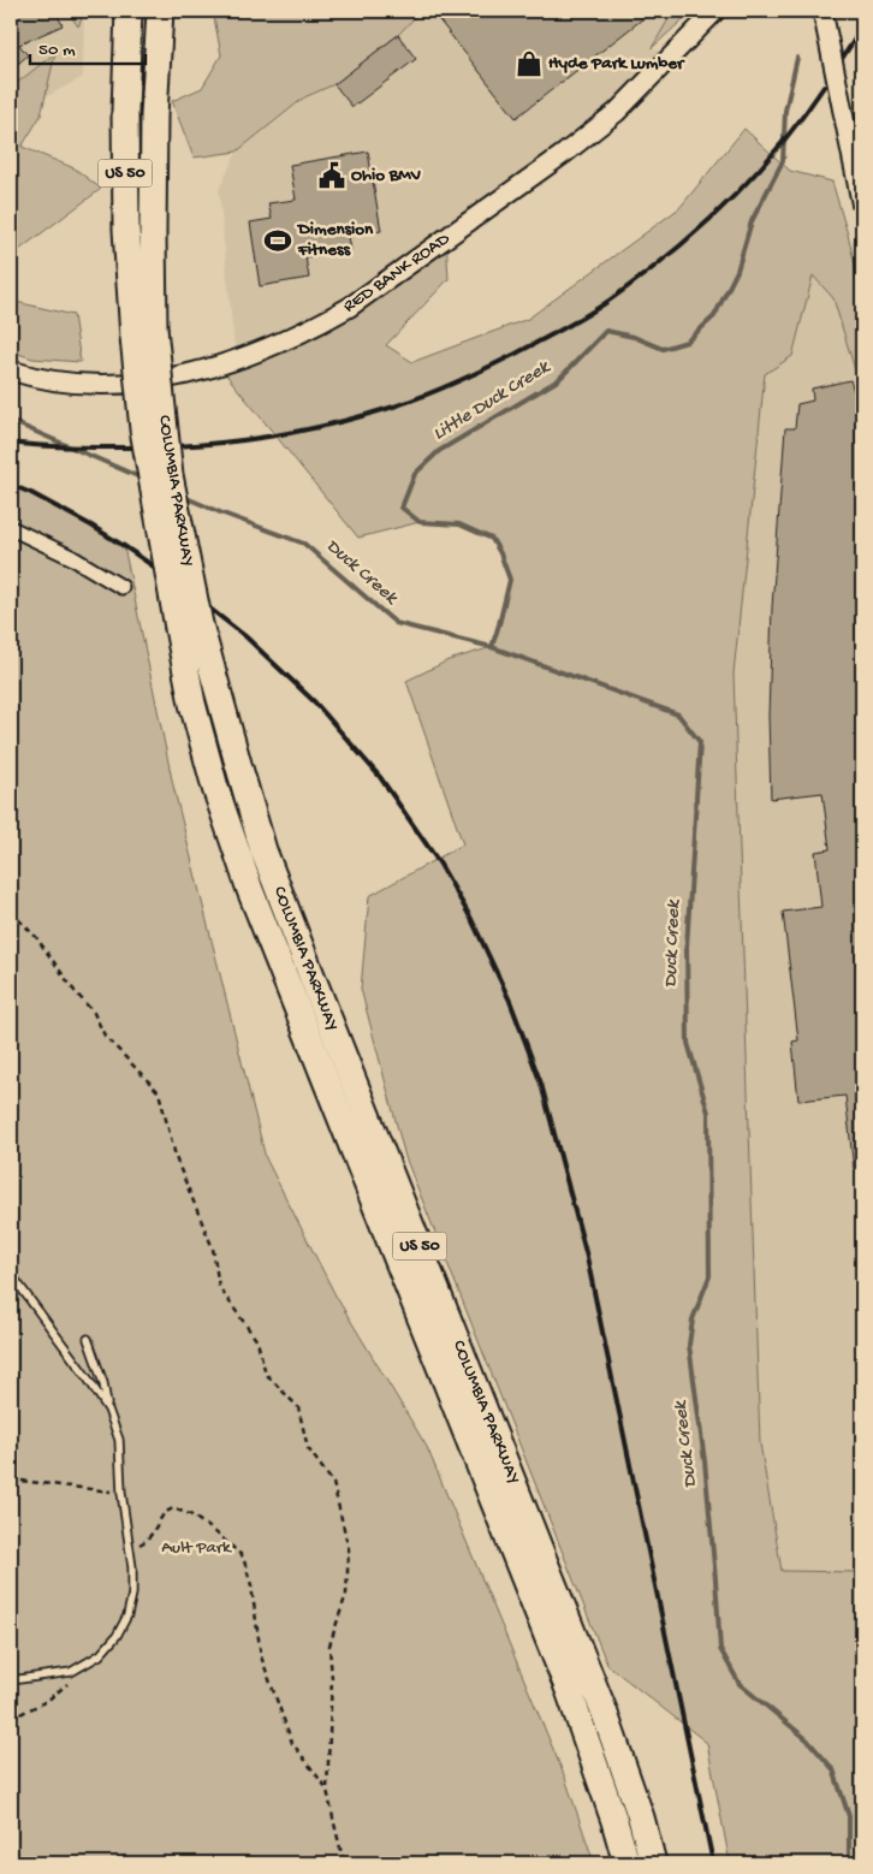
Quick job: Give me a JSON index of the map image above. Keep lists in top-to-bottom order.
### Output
{
  "streets": {
    "highway": ["US 50", "COLUMBIA PARKWAY"],
    "street": ["RED BANK ROAD"]
  },
  "water": ["Little Duck Creek", "Duck Creek"],
  "parks": ["Ault Park"],
  "places": {
    "shop": ["Hyde Park Lumber"],
    "public building": ["Ohio BMV"],
    "sports": ["Dimension Fitness"]
  },
  "scale_bar": "50 m"
}
